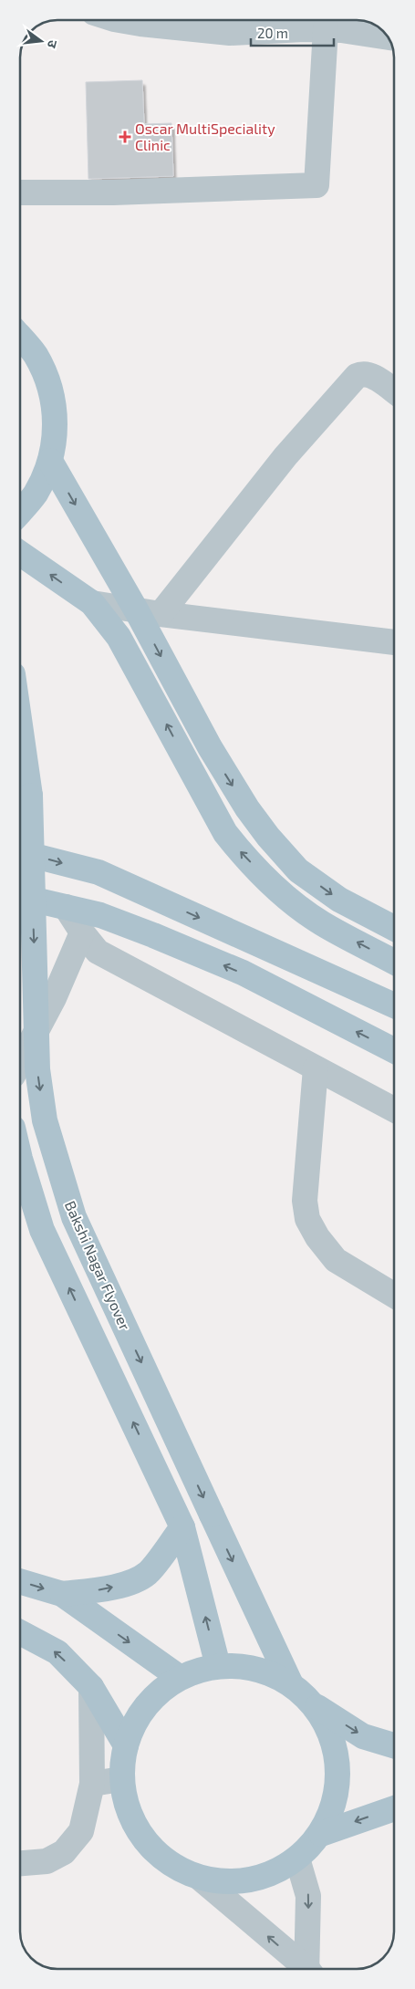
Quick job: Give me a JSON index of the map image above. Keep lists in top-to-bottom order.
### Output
{
  "streets": {
    "main road": ["Bakshi Nagar Flyover"]
  },
  "places": {
    "health": ["Oscar MultiSpeciality Clinic"]
  },
  "scale_bar": "20 m",
  "north": "right"
}
